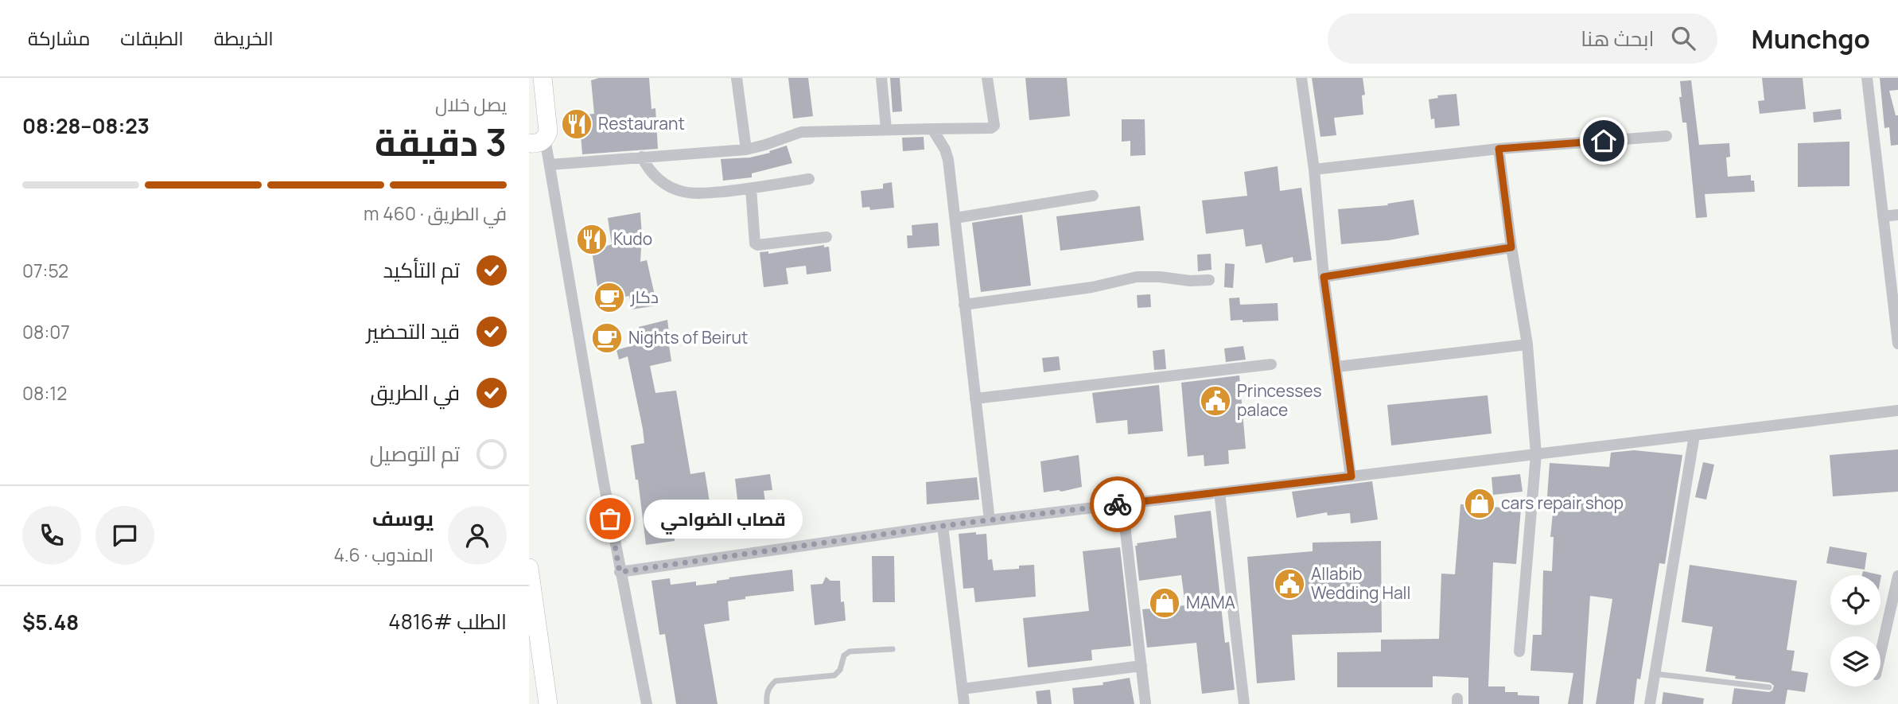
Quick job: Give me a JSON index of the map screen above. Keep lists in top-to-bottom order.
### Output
{
  "places": {
    "restaurant": ["Restaurant", "Kudo"],
    "cafe": ["دكار", "Nights of Beirut"],
    "public building": ["Princesses palace", "Allabib Wedding Hall"],
    "shop": ["cars repair shop", "MAMA"],
    "other": ["قصاب الضواحي"]
  },
  "page": {
    "header": "Munchgo",
    "search": "ابحث هنا",
    "nav": ["الخريطة", "الطبقات", "مشاركة"],
    "heading": ["3 دقيقة", "يصل خلال", "08:23–08:28"],
    "panel": [
      "يوسف",
      "المندوب · 4.6",
      "الطلب #4816",
      "$5.48"
    ],
    "bar": "في الطريق · 460 m",
    "list": [
      ["تم التأكيد", "07:52"],
      ["قيد التحضير", "08:07"],
      ["في الطريق", "08:12"],
      "تم التوصيل"
    ],
    "bubble": "قصاب الضواحي"
  }
}
